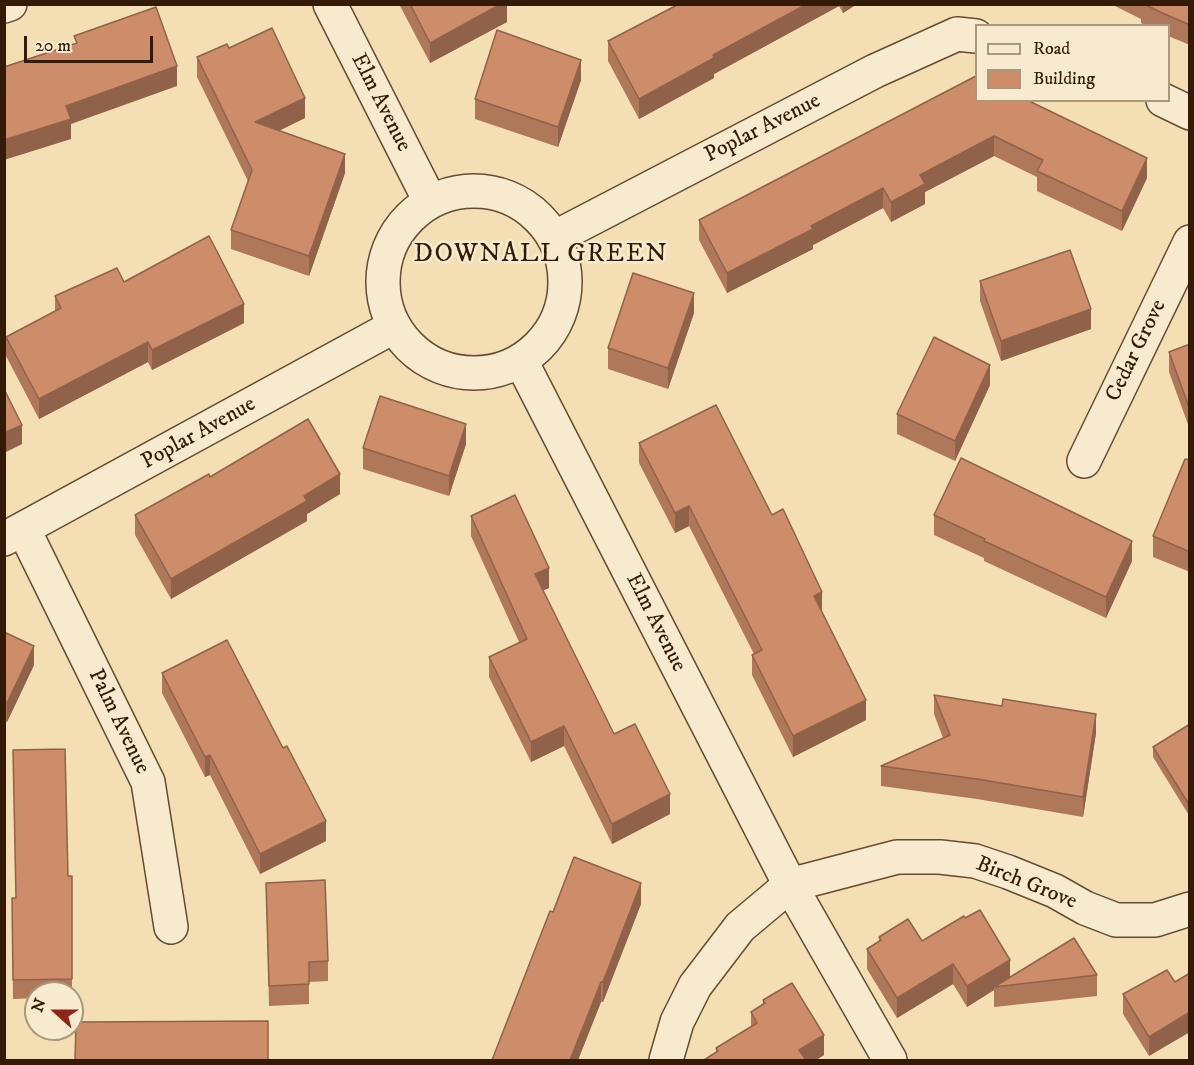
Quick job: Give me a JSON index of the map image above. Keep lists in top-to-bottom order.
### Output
{
  "streets": {
    "street": [
      "Elm Avenue",
      "Poplar Avenue",
      "Cedar Grove",
      "Palm Avenue",
      "Birch Grove"
    ]
  },
  "crossings": [
    ["Elm Avenue", "Poplar Avenue"],
    ["Elm Avenue", "Birch Grove"],
    ["Poplar Avenue", "Palm Avenue"]
  ],
  "districts": ["DOWNALL GREEN"],
  "legend": ["Road", "Building"],
  "scale_bar": "20 m",
  "north": "left"
}
